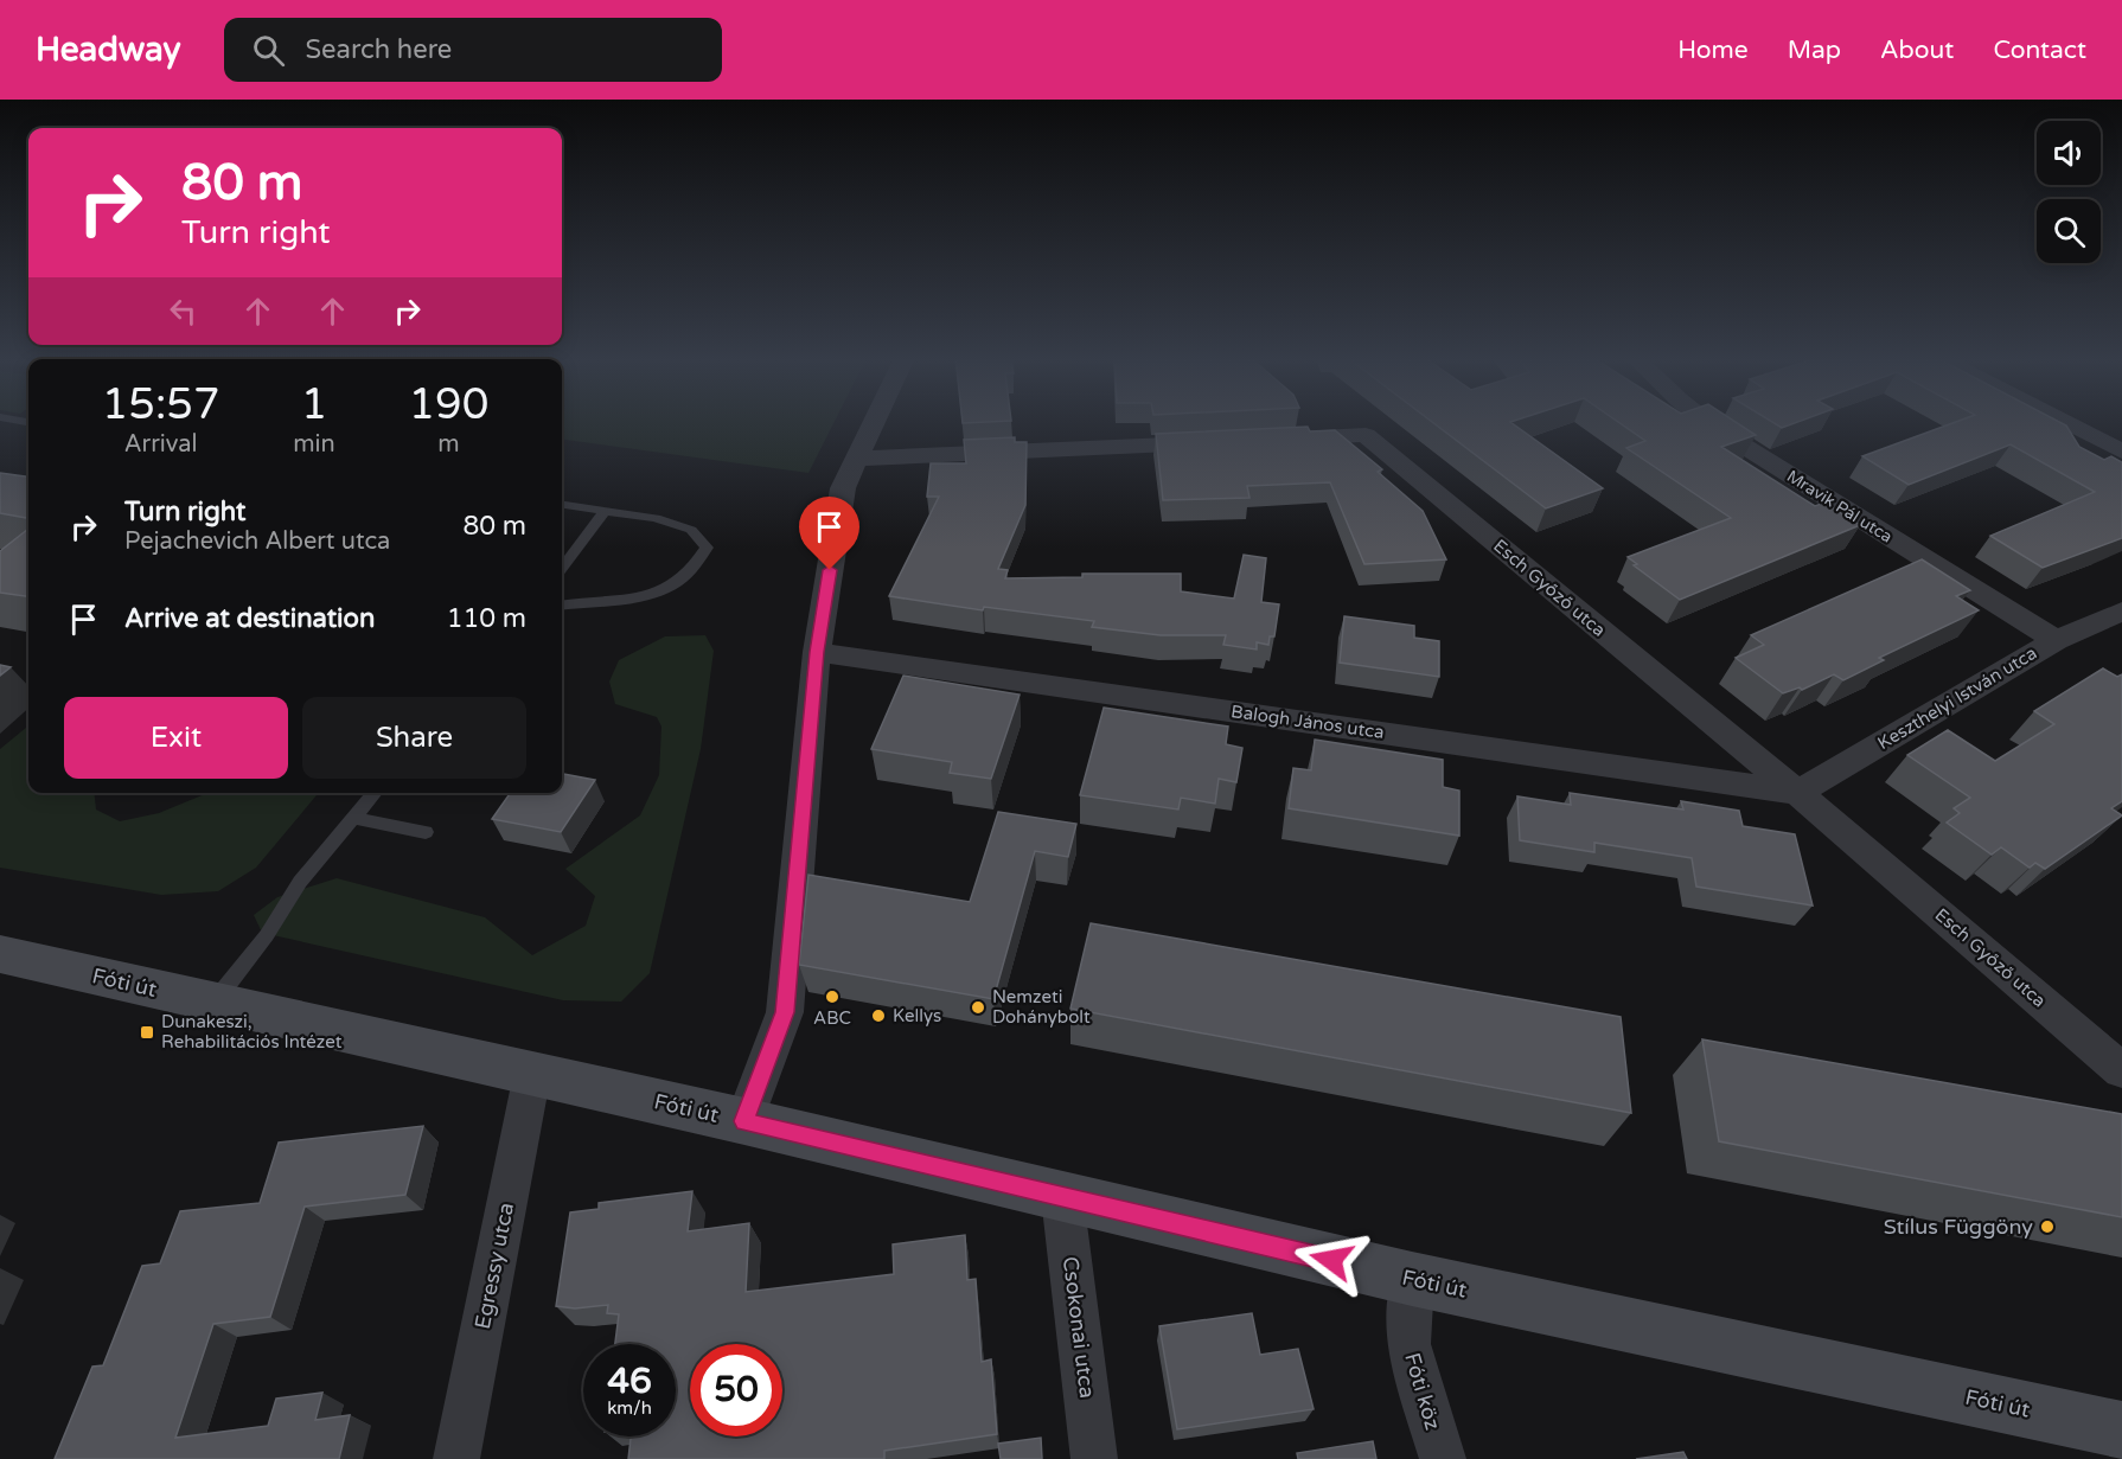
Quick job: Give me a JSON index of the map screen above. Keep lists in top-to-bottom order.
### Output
{
  "streets": {
    "main road": ["Fóti út"],
    "street": [
      "Mravik Pál utca",
      "Esch Győző utca",
      "Keszthelyi István utca",
      "Balogh János utca",
      "Egressy utca",
      "Csokonai utca",
      "Fóti köz"
    ]
  },
  "crossings": [
    ["Mravik Pál utca", "Keszthelyi István utca"],
    ["Esch Győző utca", "Keszthelyi István utca"],
    ["Esch Győző utca", "Balogh János utca"],
    ["Keszthelyi István utca", "Balogh János utca"],
    ["Fóti út", "Egressy utca"],
    ["Fóti út", "Csokonai utca"],
    ["Fóti út", "Fóti köz"]
  ],
  "places": {
    "other": [
      "ABC",
      "Nemzeti Dohánybolt",
      "Kellys",
      "Stílus Függöny"
    ],
    "transit": ["Dunakeszi, Rehabilitációs Intézet"]
  },
  "page": {
    "header": "Headway",
    "search": "Search here",
    "nav": [
      "Home",
      "Map",
      "About",
      "Contact"
    ],
    "turn": ["80 m", "Turn right"],
    "eta": [
      "15:57",
      "Arrival",
      "1",
      "min",
      "190",
      "m"
    ],
    "list": [
      {
        "name": "Turn right",
        "note": "Pejachevich Albert utca",
        "value": "80 m"
      },
      {
        "name": "Arrive at destination",
        "value": "110 m"
      }
    ],
    "buttons": ["Exit", "Share"],
    "speed": "46 km/h",
    "limit": "50"
  }
}
